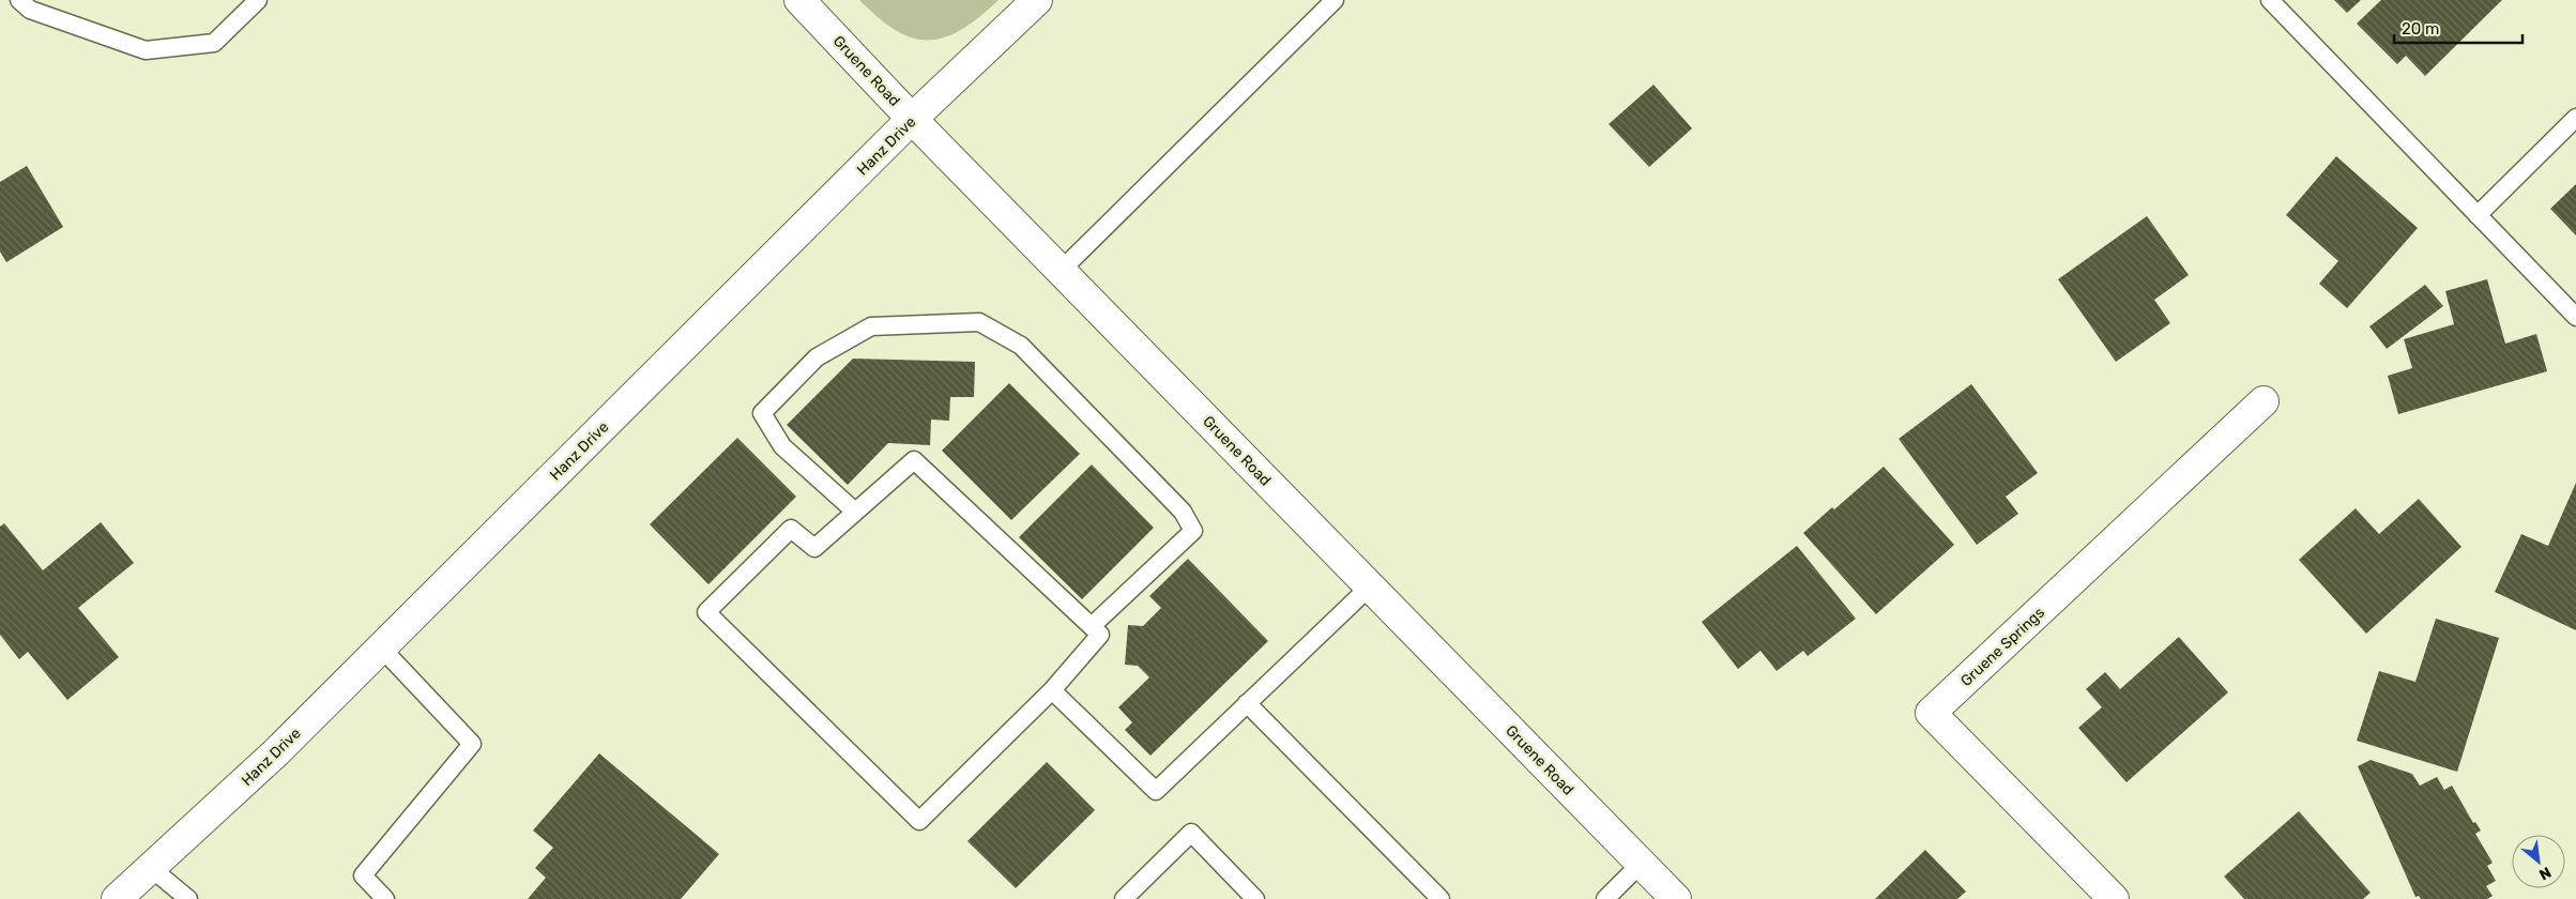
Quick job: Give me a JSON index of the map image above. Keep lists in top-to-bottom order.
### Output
{
  "streets": {
    "street": ["Gruene Road", "Hanz Drive", "Gruene Springs"]
  },
  "crossings": [
    ["Gruene Road", "Hanz Drive"]
  ],
  "scale_bar": "20 m",
  "north": "bottom right"
}
